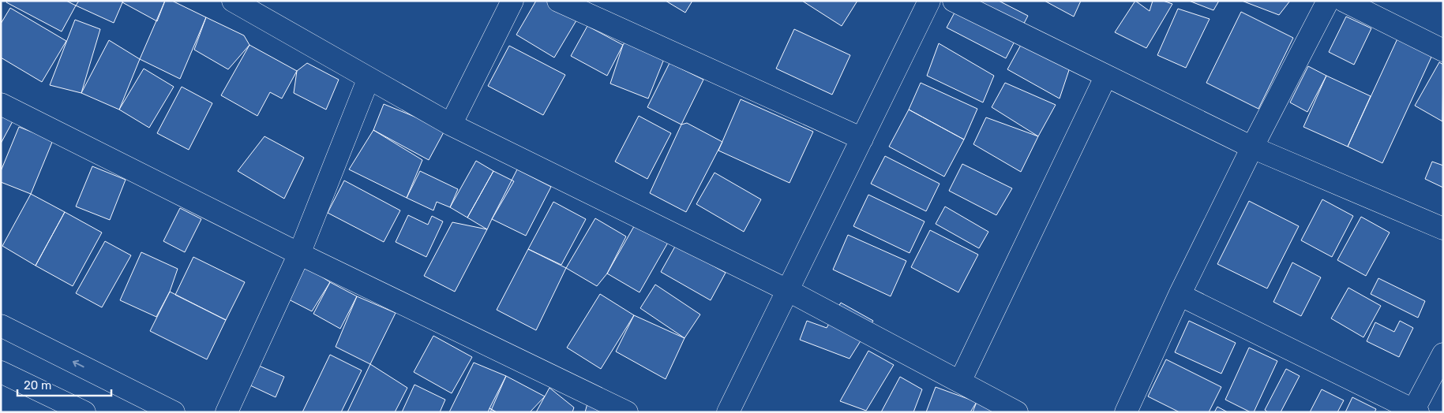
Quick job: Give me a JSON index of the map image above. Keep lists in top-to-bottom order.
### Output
{
  "scale_bar": "20 m"
}
